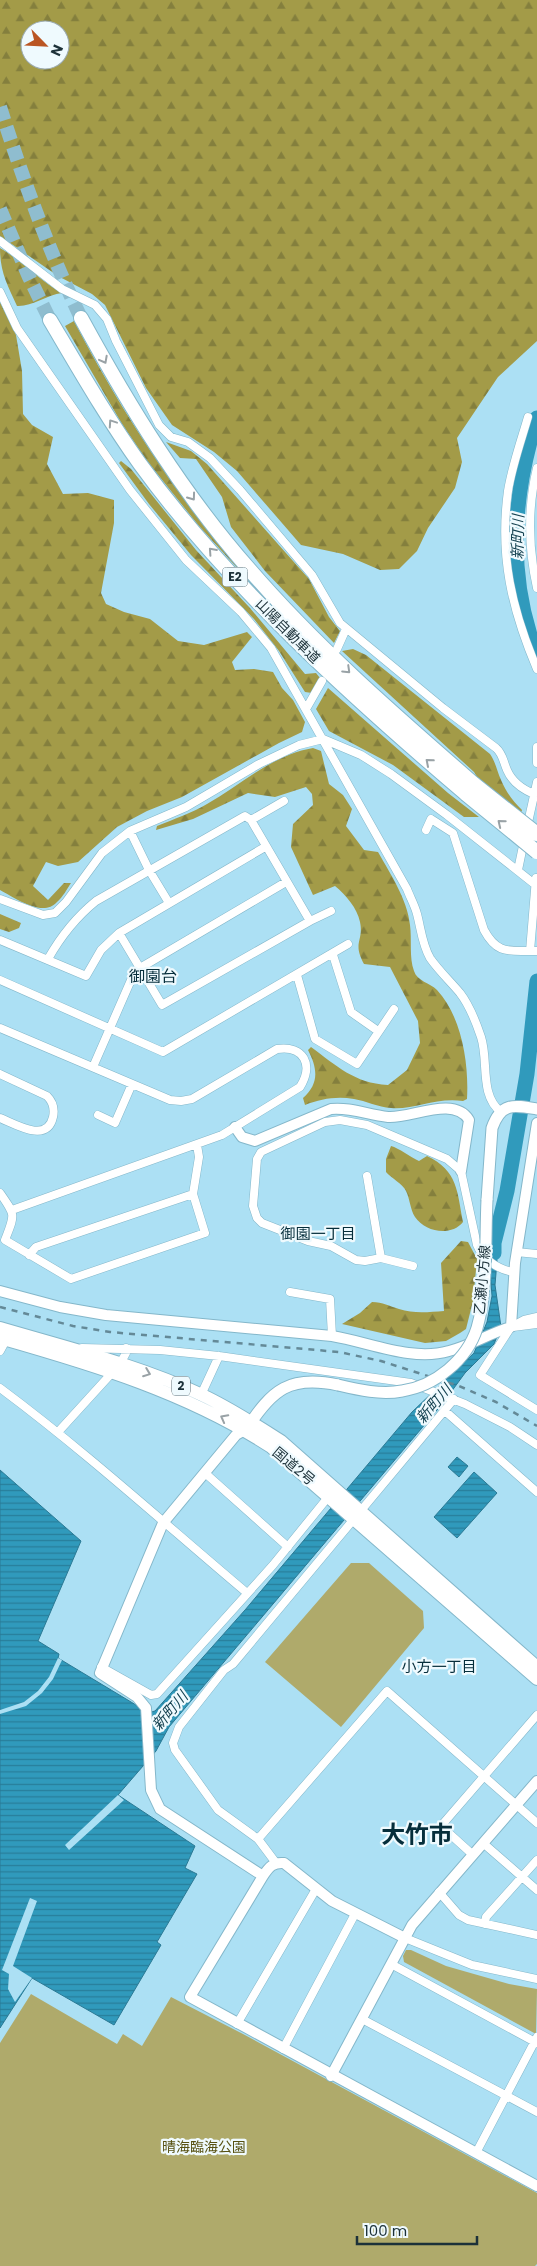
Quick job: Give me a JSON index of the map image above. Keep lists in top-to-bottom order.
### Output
{
  "streets": {
    "highway": [
      "E2",
      "山陽自動車道",
      "2",
      "国道2号"
    ],
    "main road": ["乙瀬小方線"]
  },
  "crossings": [
    ["乙瀬小方線", "国道2号"]
  ],
  "districts": [
    "御園台",
    "御園一丁目",
    "小方一丁目",
    "大竹市"
  ],
  "water": ["新町川"],
  "parks": ["晴海臨海公園"],
  "scale_bar": "100 m",
  "north": "bottom right"
}
